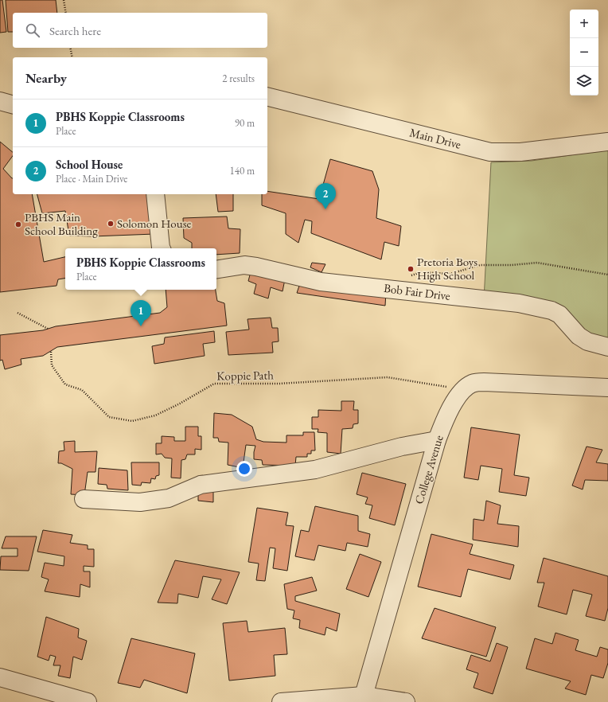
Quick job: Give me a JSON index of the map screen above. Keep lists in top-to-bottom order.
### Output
{
  "streets": {
    "street": ["Main Drive", "Bob Fair Drive", "College Avenue"],
    "path": ["Koppie Path"]
  },
  "crossings": [
    ["Koppie Path", "College Avenue"]
  ],
  "places": ["Solomon House", "PBHS Main School Building", "Pretoria Boys High School"],
  "page": {
    "map_buttons": ["+", "−"],
    "search": "Search here",
    "heading": ["Nearby", "2 results"],
    "list": [
      {
        "mark": "1",
        "name": "PBHS Koppie Classrooms",
        "note": "Place",
        "value": "90 m"
      },
      {
        "mark": "2",
        "name": "School House",
        "note": "Place · Main Drive",
        "value": "140 m"
      }
    ],
    "pins": ["2", "1"],
    "popup": ["PBHS Koppie Classrooms", "Place"]
  }
}
